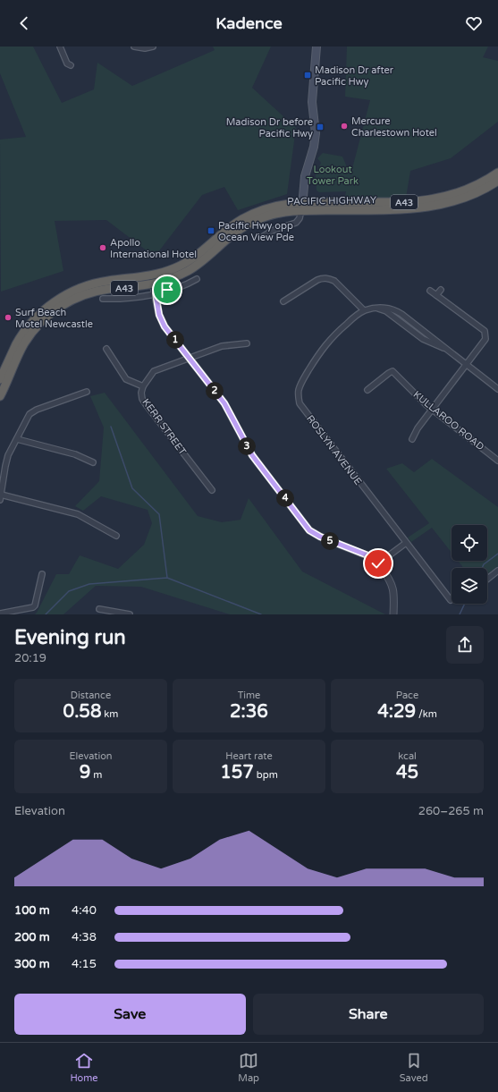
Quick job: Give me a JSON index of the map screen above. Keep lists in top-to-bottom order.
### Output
{
  "streets": {
    "highway": ["PACIFIC HIGHWAY", "A43"],
    "street": ["KULLAROO ROAD", "KERR STREET", "ROSLYN AVENUE"]
  },
  "parks": ["Lookout Tower Park"],
  "places": {
    "transit": ["Madison Dr after Pacific Hwy", "Madison Dr before Pacific Hwy", "Pacific Hwy opp Ocean View Pde"],
    "other": ["Mercure Charlestown Hotel", "Apollo International Hotel", "Surf Beach Motel Newcastle"]
  },
  "page": {
    "header": "Kadence",
    "pins": [
      "1",
      "2",
      "3",
      "4",
      "5"
    ],
    "heading": ["Evening run", "20:19"],
    "stats": [
      ["Distance", "0.58 km"],
      ["Time", "2:36"],
      ["Pace", "4:29 /km"],
      ["Elevation", "9 m"],
      ["Heart rate", "157 bpm"],
      ["kcal", "45"]
    ],
    "chart": ["Elevation", "260–265 m"],
    "list": [
      {
        "name": "100 m",
        "note": "4:40"
      },
      {
        "name": "200 m",
        "note": "4:38"
      },
      {
        "name": "300 m",
        "note": "4:15"
      }
    ],
    "buttons": ["Save", "Share"],
    "tabs": ["Home", "Map", "Saved"]
  }
}
